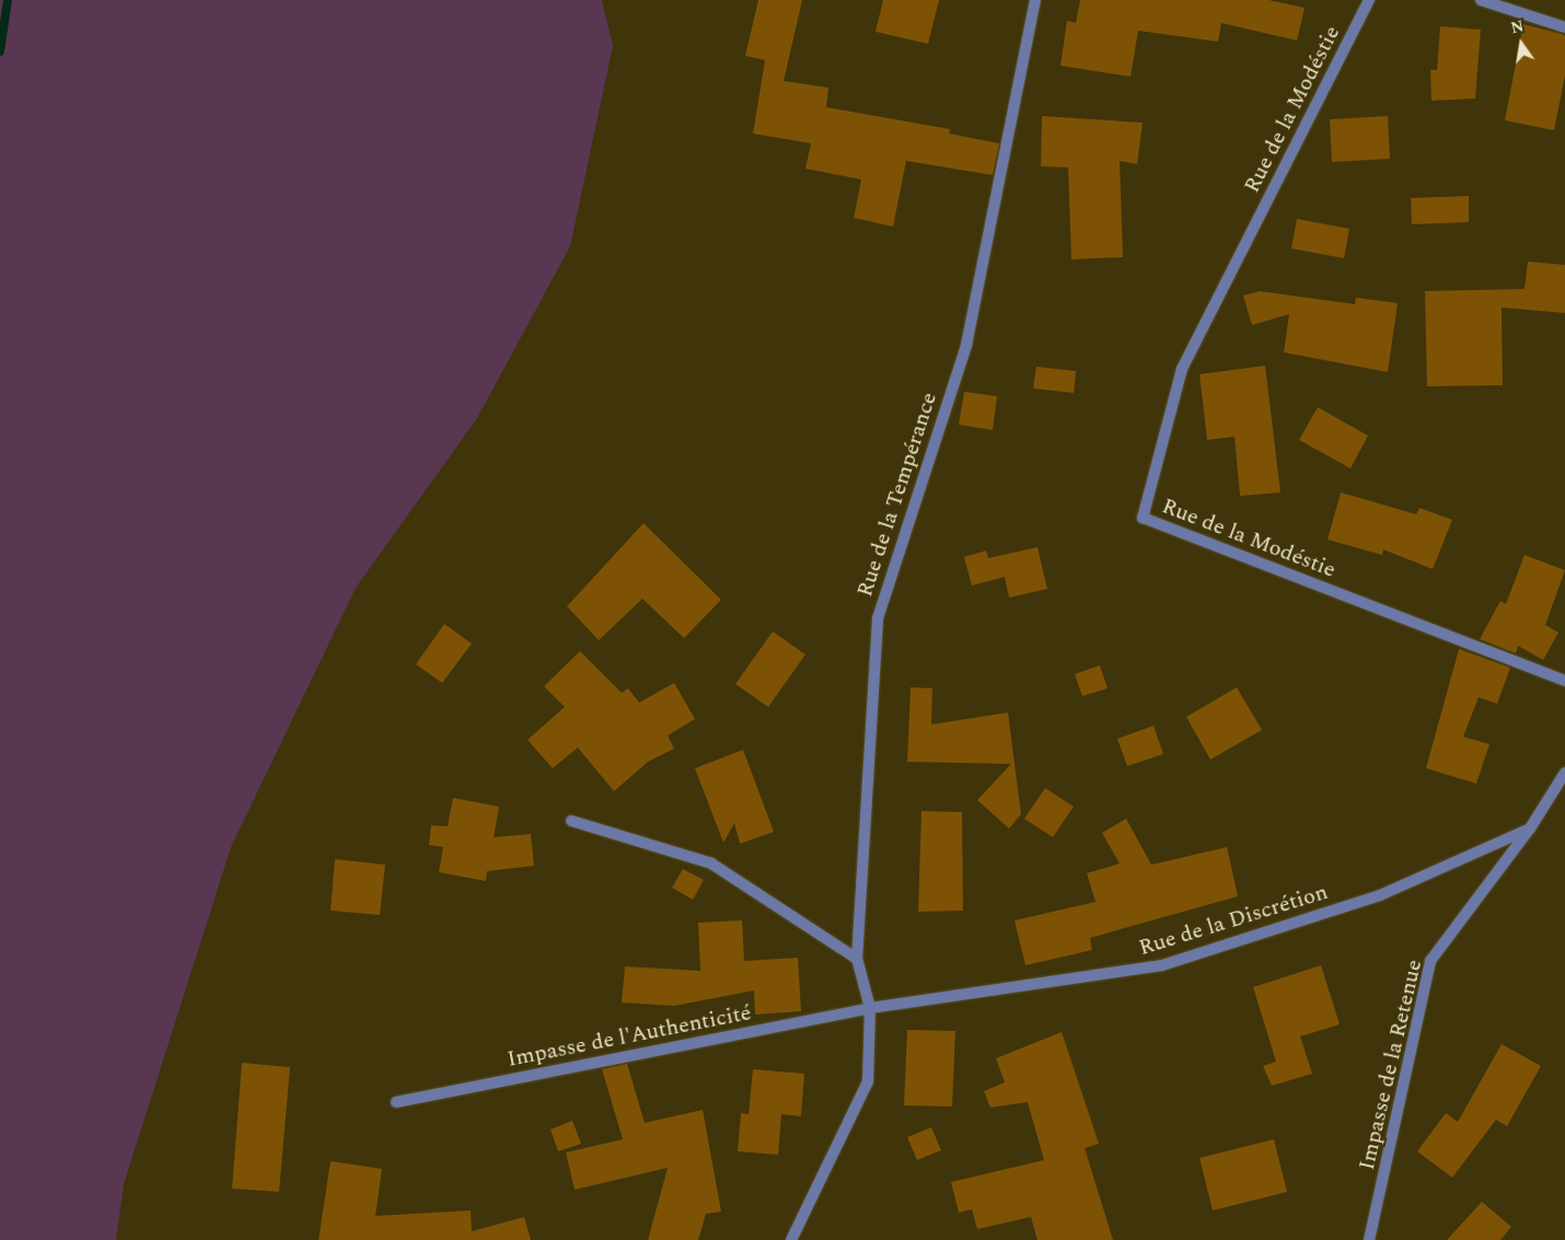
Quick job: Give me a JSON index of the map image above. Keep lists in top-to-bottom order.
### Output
{
  "streets": {
    "street": [
      "Rue de la Modéstie",
      "Rue de la Tempérance",
      "Rue de la Discrétion",
      "Impasse de l'Authenticité",
      "Impasse de la Retenue"
    ]
  },
  "crossings": [
    ["Rue de la Tempérance", "Rue de la Discrétion"],
    ["Rue de la Tempérance", "Impasse de l'Authenticité"],
    ["Rue de la Discrétion", "Impasse de l'Authenticité"],
    ["Rue de la Discrétion", "Impasse de la Retenue"]
  ],
  "north": "top"
}
